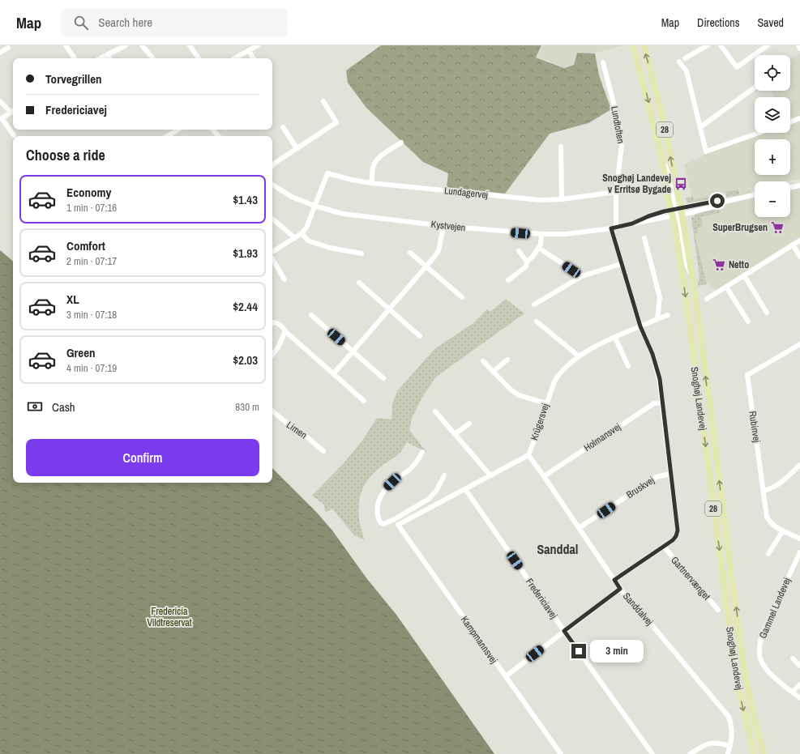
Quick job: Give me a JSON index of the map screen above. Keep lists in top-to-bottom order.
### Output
{
  "streets": {
    "main road": ["28", "Snoghøj Landevej"],
    "street": [
      "Lundtoften",
      "Lundagervej",
      "Kystvejen",
      "Krügersvej",
      "Rubinvej",
      "Limen",
      "Holmansvej",
      "Bruskvej",
      "Gartnervænget",
      "Fredericiavej",
      "Gammel Landevej",
      "Sanddalvej",
      "Kampmannsvej"
    ]
  },
  "crossings": [
    ["Lundtoften", "Lundagervej"],
    ["Lundtoften", "Kystvejen"],
    ["Lundtoften", "Krügersvej"],
    ["Lundtoften", "Holmansvej"],
    ["Lundtoften", "Bruskvej"],
    ["Lundtoften", "Gartnervænget"],
    ["Lundtoften", "Sanddalvej"],
    ["Lundagervej", "Kystvejen"],
    ["Kystvejen", "Snoghøj Landevej"],
    ["Krügersvej", "Sanddalvej"],
    ["Holmansvej", "Sanddalvej"],
    ["Bruskvej", "Sanddalvej"]
  ],
  "districts": ["Sanddal"],
  "parks": ["Fredericia Vildtreservat"],
  "places": {
    "bus stop": ["Snoghøj Landevej v Erritsø Bygade"],
    "supermarket": ["SuperBrugsen", "Netto"]
  },
  "page": {
    "header": "Map",
    "search": "Search here",
    "nav": ["Map", "Directions", "Saved"],
    "map_buttons": ["+", "−"],
    "banner": ["Torvegrillen", "Fredericiavej"],
    "heading": "Choose a ride",
    "list": [
      {
        "name": "Economy",
        "note": "1 min · 07:16",
        "value": "$1.43"
      },
      {
        "name": "Comfort",
        "note": "2 min · 07:17",
        "value": "$1.93"
      },
      {
        "name": "XL",
        "note": "3 min · 07:18",
        "value": "$2.44"
      },
      {
        "name": "Green",
        "note": "4 min · 07:19",
        "value": "$2.03"
      }
    ],
    "pay": ["Cash", "830 m"],
    "buttons": "Confirm",
    "bubble": "3 min"
  }
}
